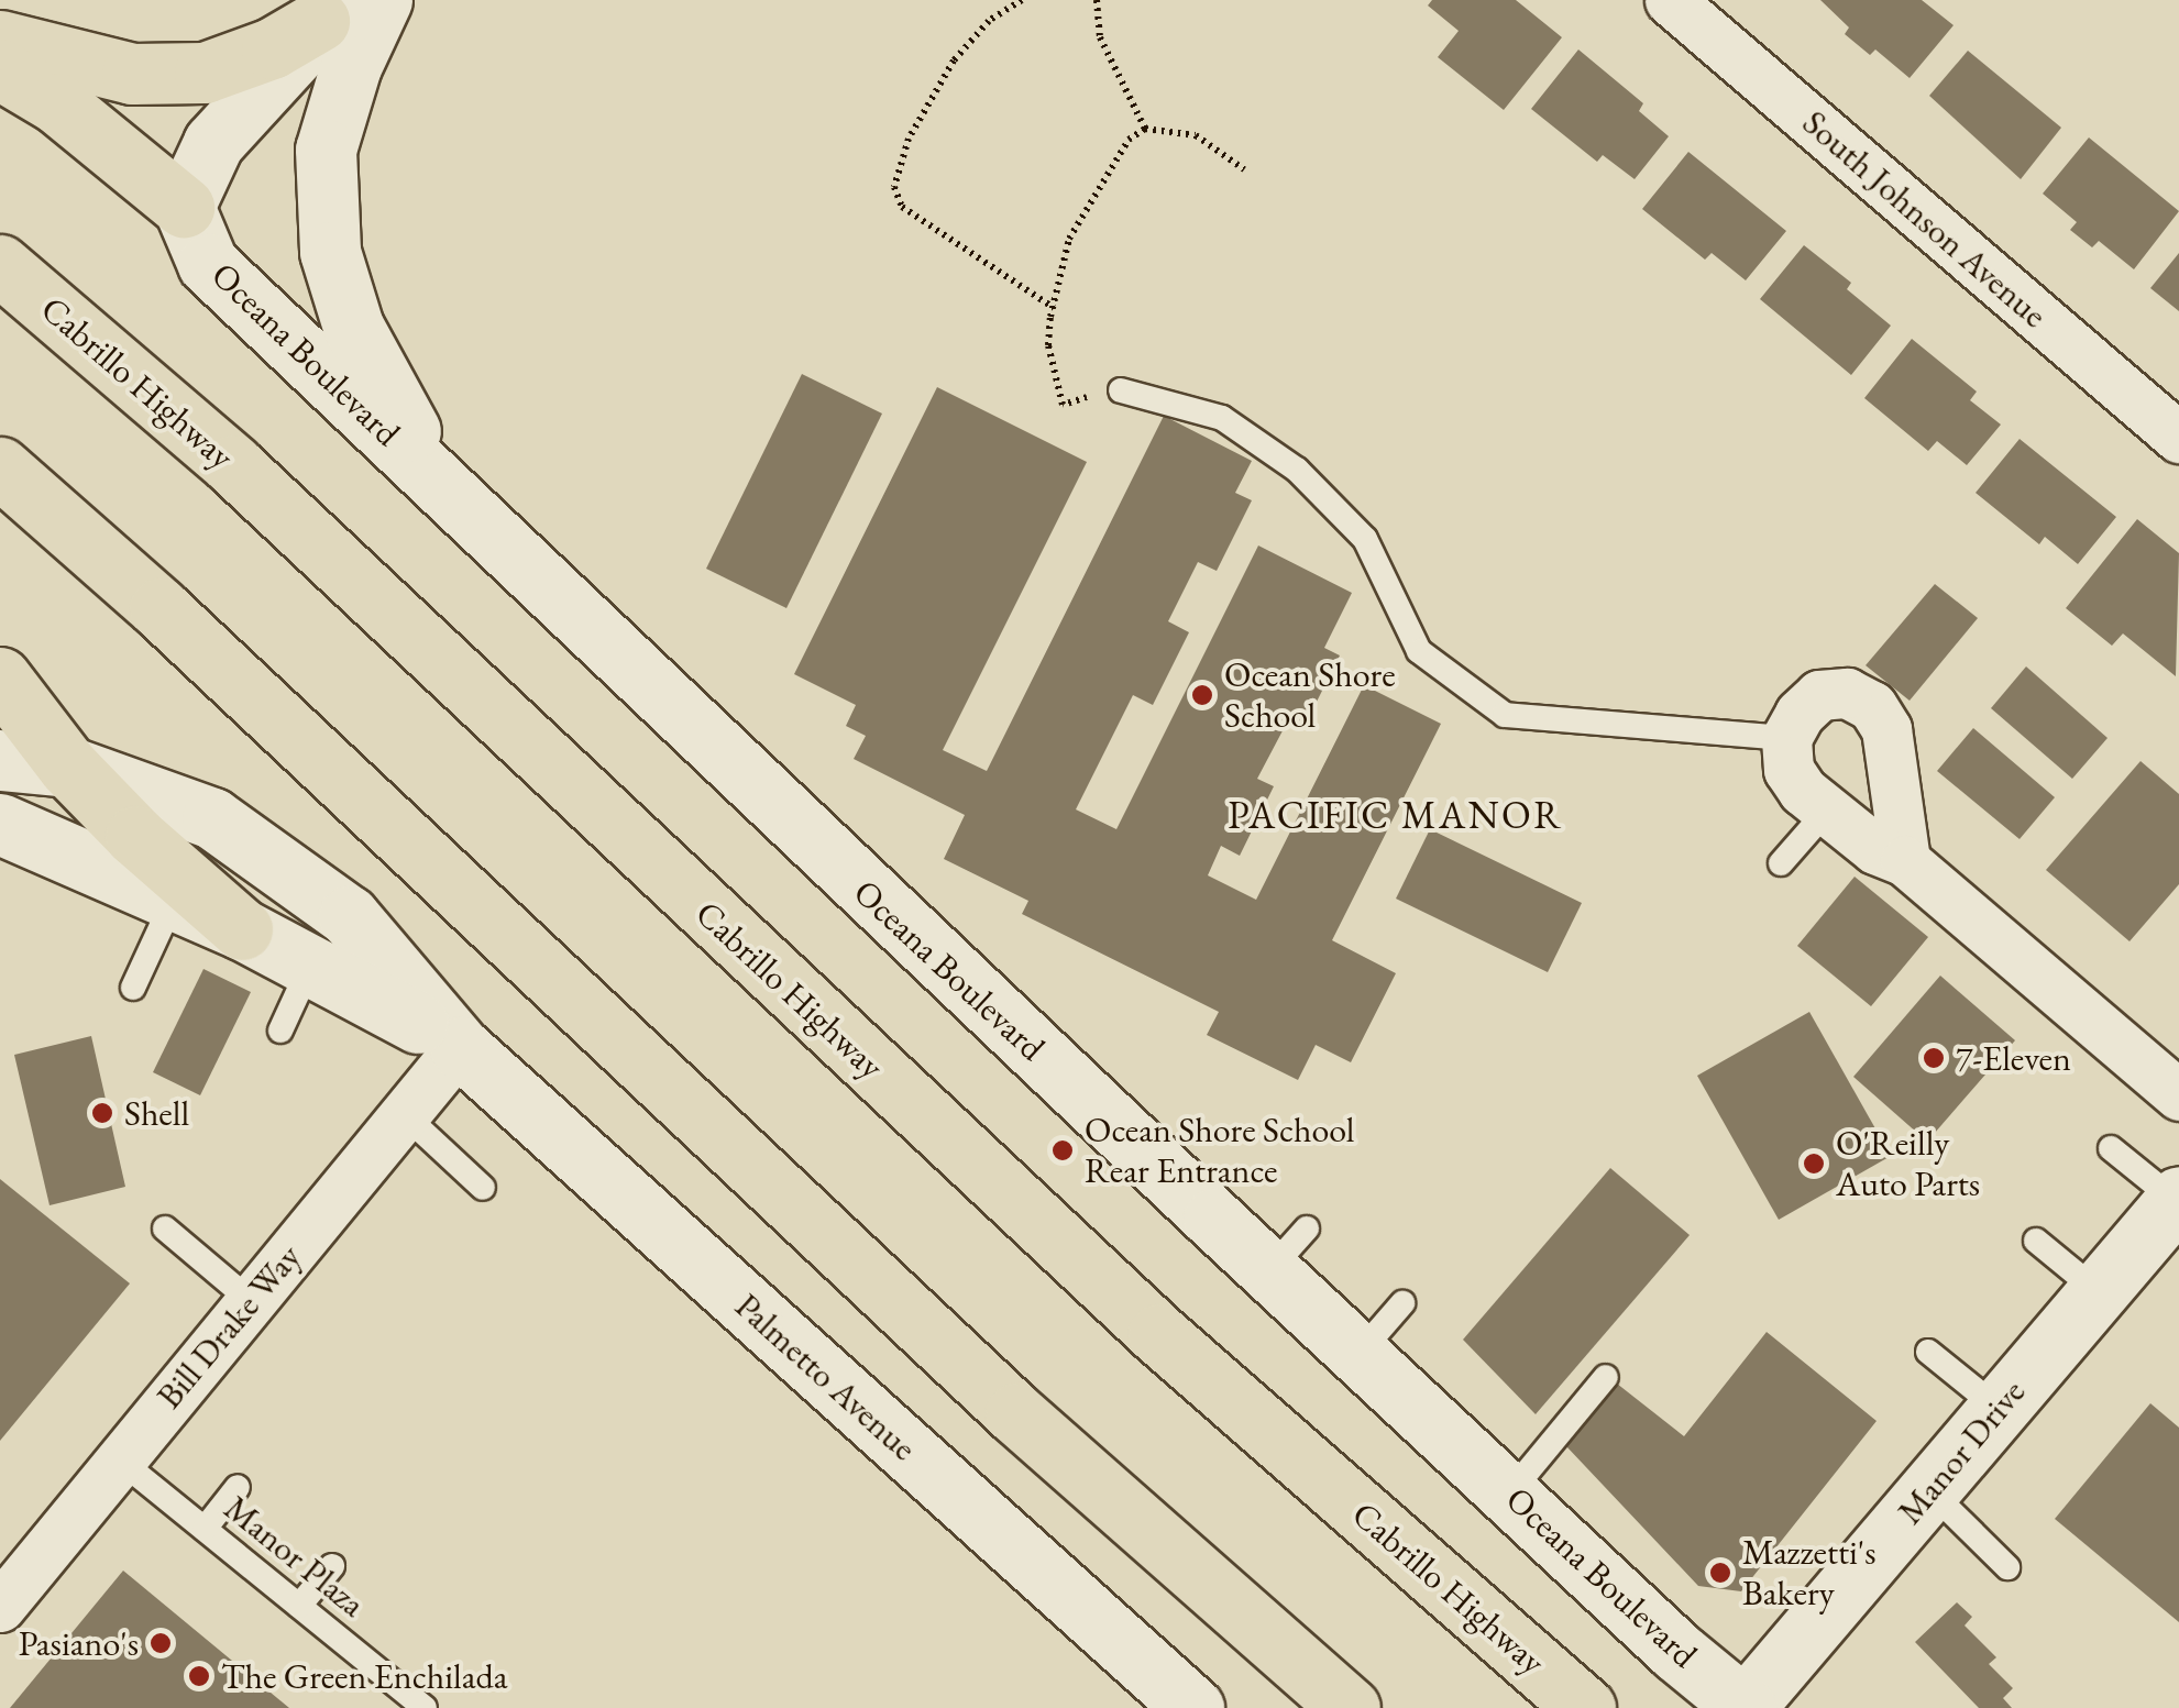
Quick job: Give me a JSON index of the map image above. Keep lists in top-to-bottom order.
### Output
{
  "streets": {
    "highway": ["Cabrillo Highway"],
    "main road": ["Oceana Boulevard", "Palmetto Avenue", "Manor Drive"],
    "street": ["South Johnson Avenue", "Bill Drake Way"],
    "lane": ["Manor Plaza"]
  },
  "crossings": [
    ["Oceana Boulevard", "Manor Drive"],
    ["Bill Drake Way", "Palmetto Avenue"],
    ["Bill Drake Way", "Manor Plaza"]
  ],
  "districts": ["PACIFIC MANOR"],
  "places": [
    "Ocean Shore School",
    "7-Eleven",
    "Shell",
    "Ocean Shore School Rear Entrance",
    "O'Reilly Auto Parts",
    "Mazzetti's Bakery",
    "Pasiano's",
    "The Green Enchilada"
  ]
}
